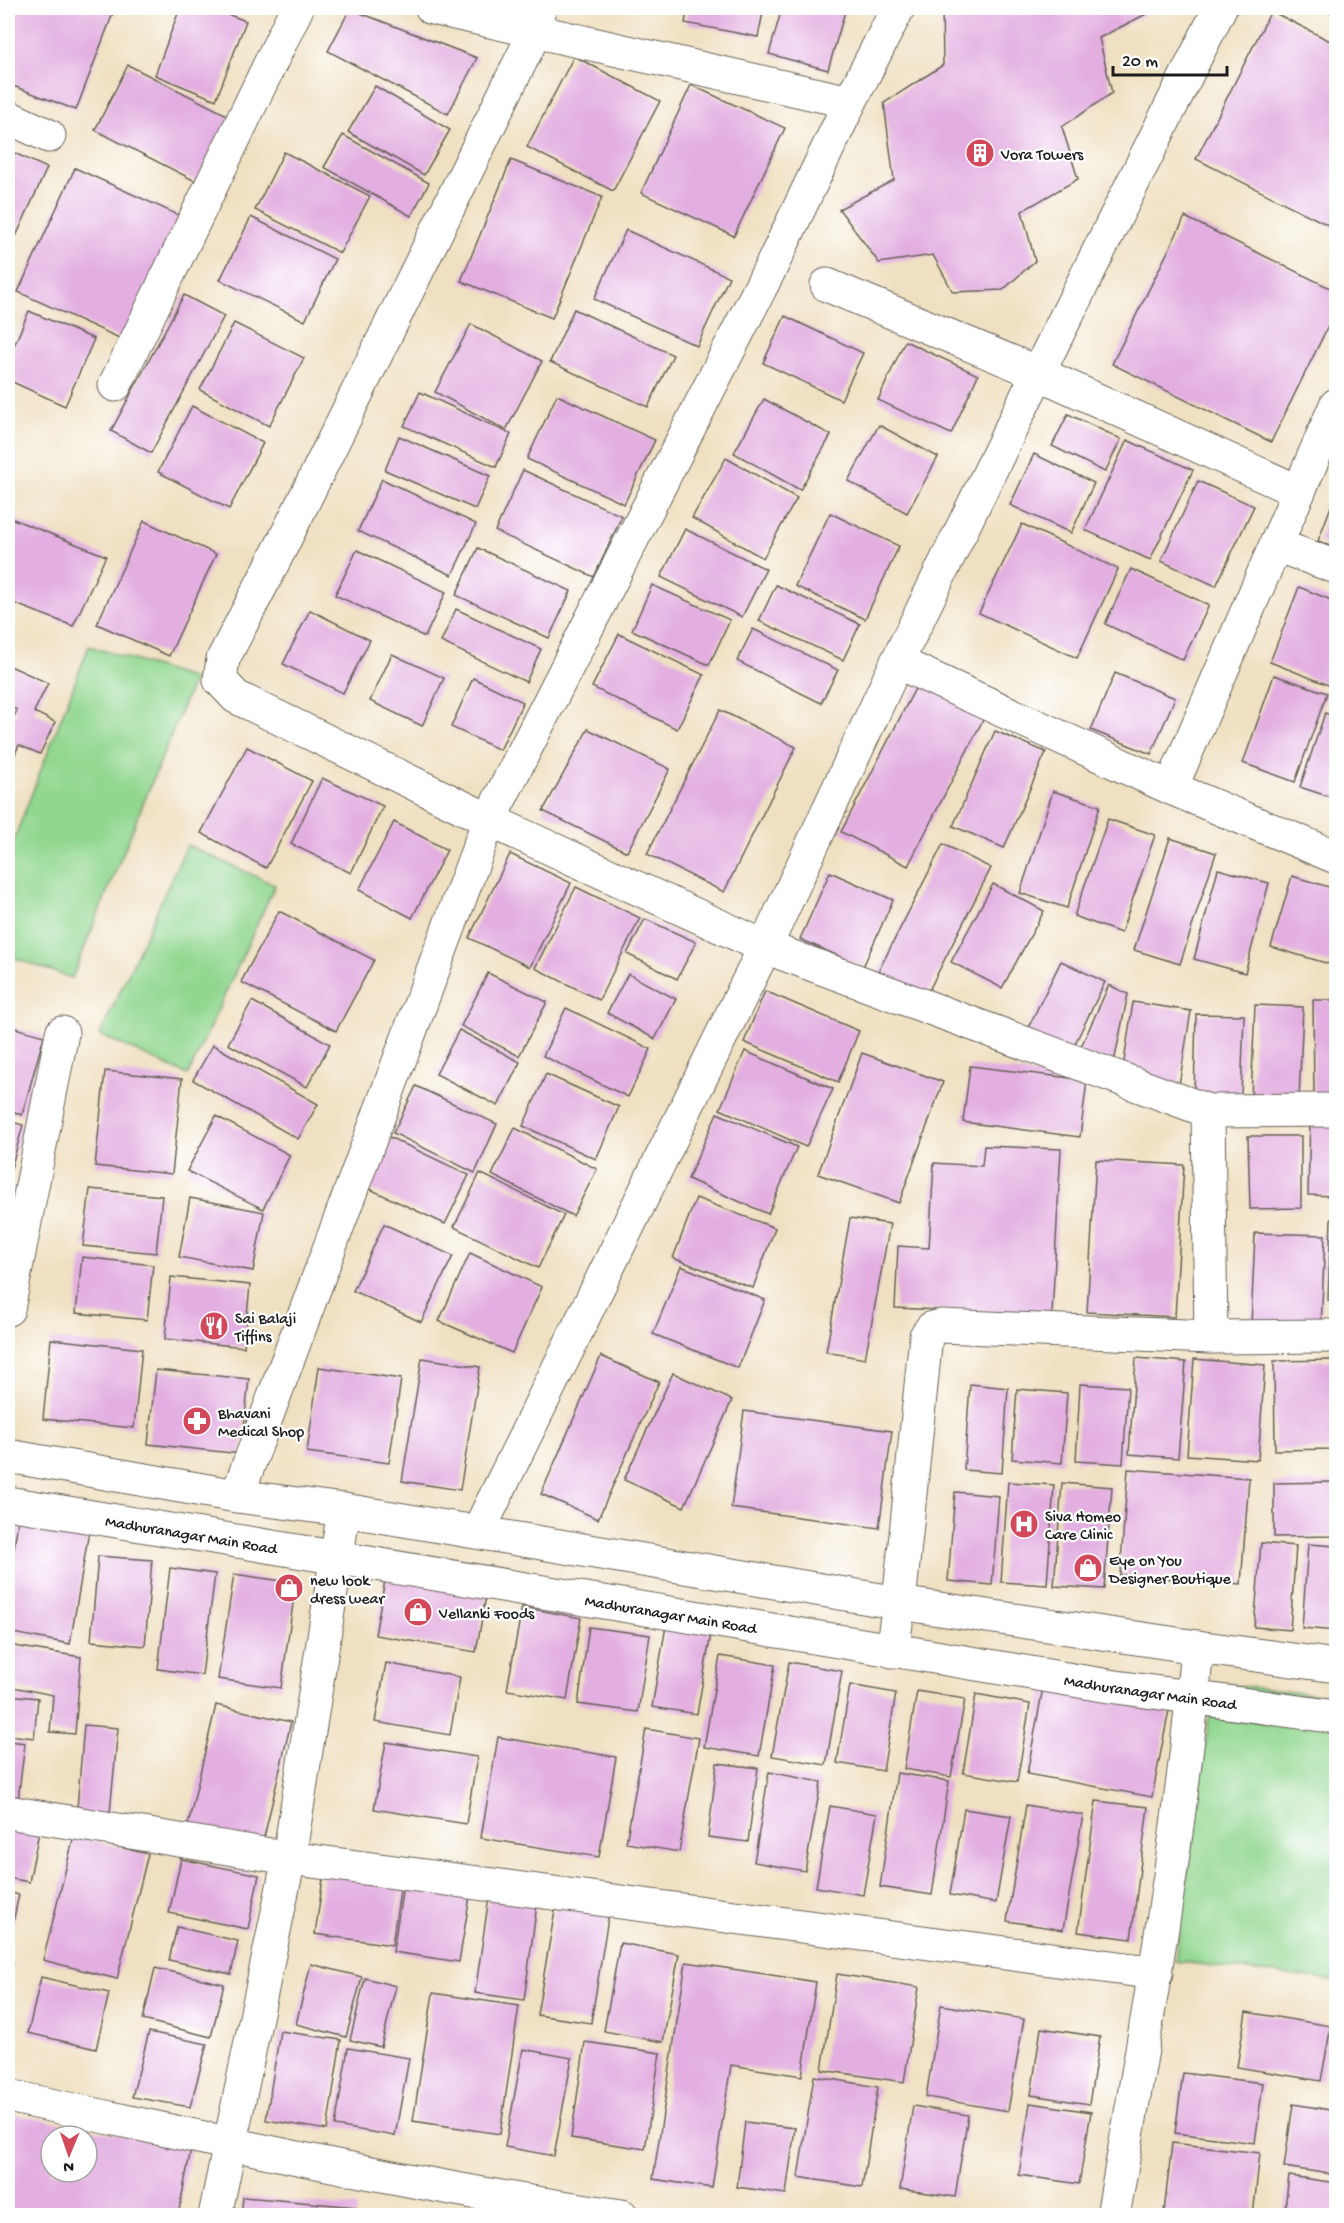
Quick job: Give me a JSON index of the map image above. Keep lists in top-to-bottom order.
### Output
{
  "streets": {
    "street": ["Madhuranagar Main Road"]
  },
  "places": {
    "building": ["Vora Towers"],
    "restaurant": ["Sai Balaji Tiffins"],
    "pharmacy": ["Bhavani Medical Shop"],
    "hospital": ["Siva Homeo Care Clinic"],
    "shop": ["Eye on You Designer Boutique", "new look dress wear", "Vellanki Foods"]
  },
  "scale_bar": "20 m",
  "north": "bottom"
}
